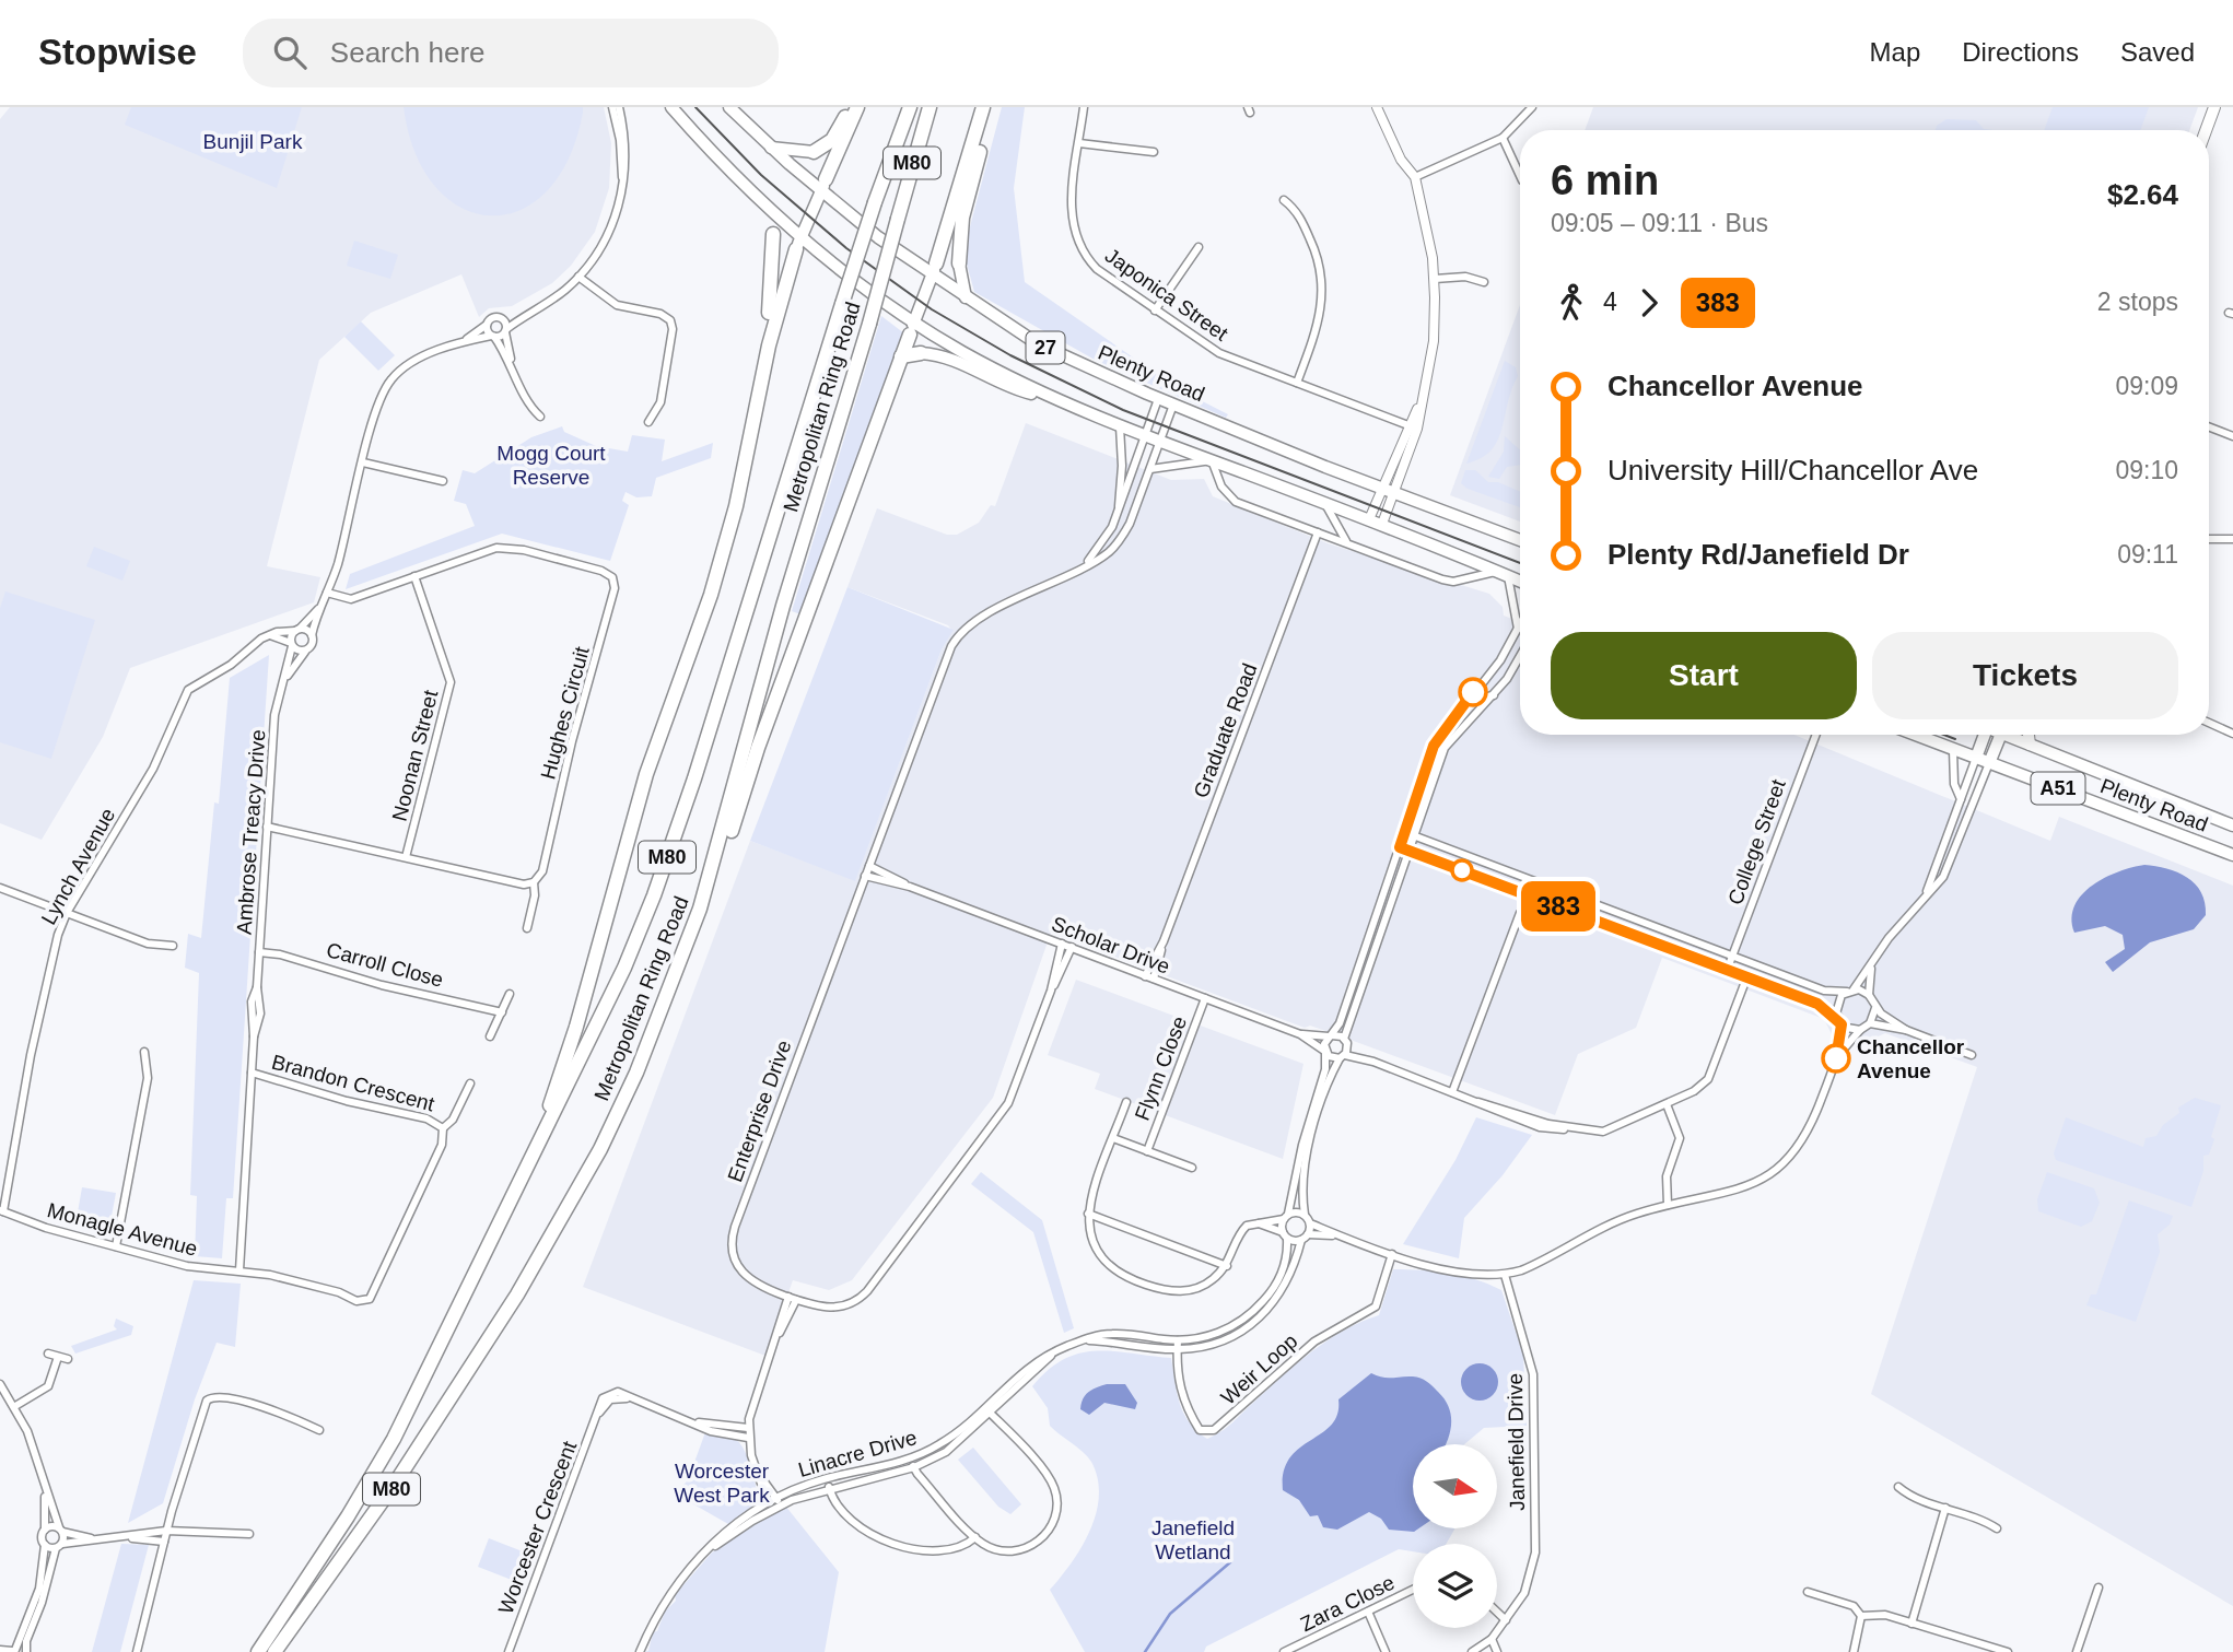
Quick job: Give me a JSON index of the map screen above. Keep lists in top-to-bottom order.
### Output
{
  "streets": {
    "highway": [
      "M80",
      "27",
      "Plenty Road",
      "Metropolitan Ring Road",
      "A51"
    ],
    "street": [
      "Japonica Street",
      "Hughes Circuit",
      "Graduate Road",
      "Noonan Street",
      "Ambrose Treacy Drive",
      "College Street",
      "Lynch Avenue",
      "Scholar Drive",
      "Carroll Close",
      "Flynn Close",
      "Brandon Crescent",
      "Enterprise Drive",
      "Monagle Avenue",
      "Weir Loop",
      "Janefield Drive",
      "Linacre Drive",
      "Worcester Crescent",
      "Zara Close"
    ]
  },
  "crossings": [
    ["Plenty Road", "Enterprise Drive"],
    ["Hughes Circuit", "Noonan Street"],
    ["Graduate Road", "Scholar Drive"],
    ["Ambrose Treacy Drive", "Carroll Close"],
    ["Ambrose Treacy Drive", "Brandon Crescent"],
    ["Ambrose Treacy Drive", "Monagle Avenue"],
    ["Lynch Avenue", "Monagle Avenue"],
    ["Scholar Drive", "Flynn Close"],
    ["Scholar Drive", "Enterprise Drive"],
    ["Brandon Crescent", "Monagle Avenue"],
    ["Weir Loop", "Linacre Drive"]
  ],
  "parks": [
    "Bunjil Park",
    "Mogg Court Reserve",
    "Worcester West Park",
    "Janefield Wetland"
  ],
  "places": ["Chancellor Avenue"],
  "lines": ["bus line 383"],
  "north": "right",
  "page": {
    "header": "Stopwise",
    "search": "Search here",
    "nav": ["Map", "Directions", "Saved"],
    "on_map": "383",
    "heading": ["6 min", "09:05 – 09:11 · Bus", "$2.64"],
    "legs": ["4", "383", "2 stops"],
    "list": [
      {
        "name": "Chancellor Avenue",
        "value": "09:09"
      },
      {
        "name": "University Hill/Chancellor Ave",
        "value": "09:10"
      },
      {
        "name": "Plenty Rd/Janefield Dr",
        "value": "09:11"
      }
    ],
    "buttons": ["Start", "Tickets"]
  }
}
